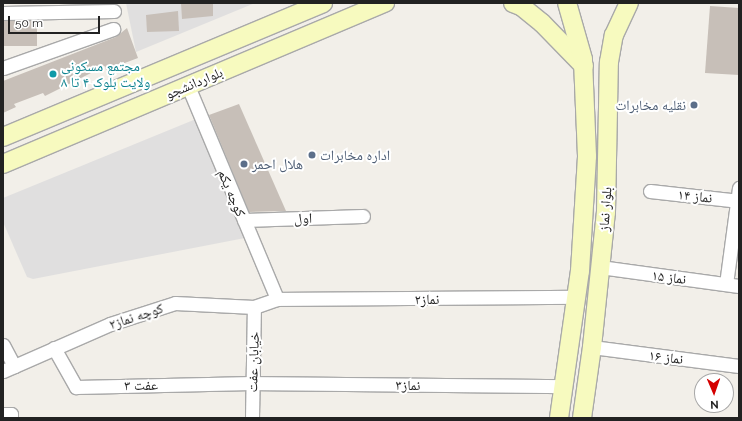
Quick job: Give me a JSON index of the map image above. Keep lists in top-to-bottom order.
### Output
{
  "streets": {
    "main road": ["بلواردانشجو", "بلوار نماز"],
    "street": [
      "کوچه یکم",
      "نماز ۱۴",
      "اول",
      "نماز ۱۵",
      "نماز۲",
      "کوچه نماز۲",
      "نماز ۱۶",
      "خیابان عفت",
      "عفت ۳",
      "نماز۳"
    ]
  },
  "crossings": [
    ["بلواردانشجو", "کوچه یکم"],
    ["کوچه یکم", "اول"],
    ["کوچه یکم", "نماز۲"],
    ["کوچه یکم", "کوچه نماز۲"],
    ["بلوار نماز", "نماز ۱۵"],
    ["بلوار نماز", "نماز۲"],
    ["بلوار نماز", "نماز ۱۶"],
    ["بلوار نماز", "نماز۳"],
    ["نماز۲", "کوچه نماز۲"],
    ["کوچه نماز۲", "خیابان عفت"],
    ["کوچه نماز۲", "عفت ۳"],
    ["خیابان عفت", "عفت ۳"],
    ["خیابان عفت", "نماز۳"],
    ["عفت ۳", "نماز۳"]
  ],
  "places": [
    "مجتمع مسکونی ولایت بلوک ۴ تا ۸",
    "نقلیه مخابرات",
    "اداره مخابرات",
    "هلال احمر"
  ],
  "scale_bar": "50 m",
  "north": "bottom"
}
